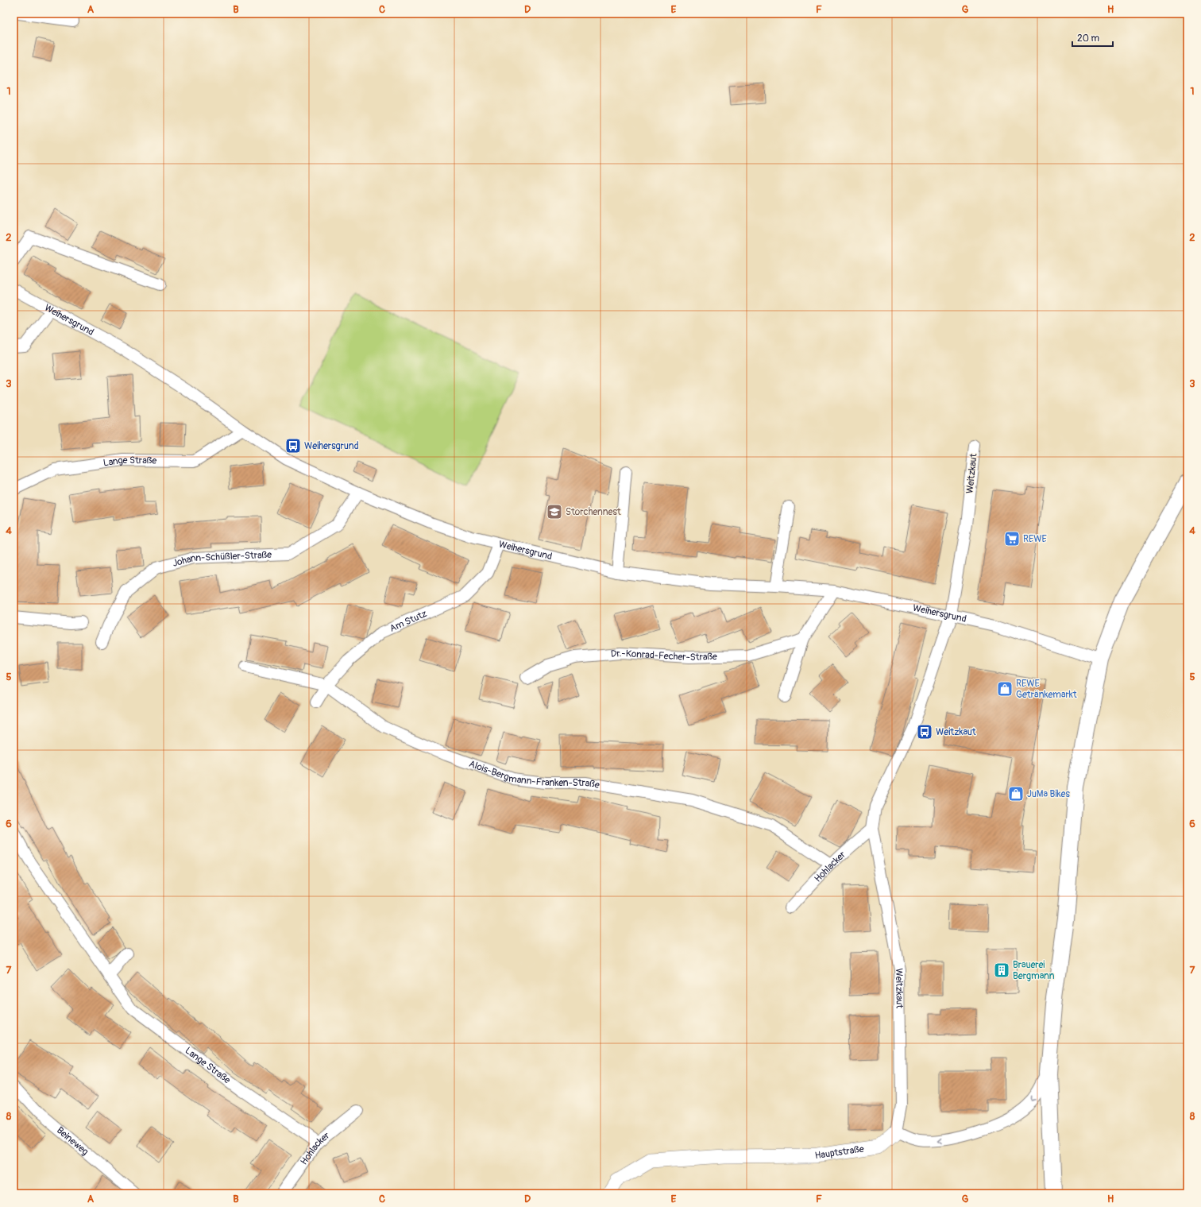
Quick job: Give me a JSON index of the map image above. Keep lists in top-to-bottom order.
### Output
{
  "streets": {
    "street": [
      "Weihersgrund",
      "Lange Straße",
      "Weitzkaut",
      "Johann-Schüßler-Straße",
      "Am Stutz",
      "Dr.-Konrad-Fecher-Straße",
      "Alois-Bergmann-Franken-Straße",
      "Hohlacker",
      "Beineweg",
      "Hauptstraße"
    ]
  },
  "crossings": [
    ["Weihersgrund", "Lange Straße"],
    ["Weihersgrund", "Weitzkaut"],
    ["Weihersgrund", "Johann-Schüßler-Straße"],
    ["Weihersgrund", "Am Stutz"],
    ["Lange Straße", "Hohlacker"],
    ["Weitzkaut", "Hohlacker"],
    ["Weitzkaut", "Hauptstraße"],
    ["Am Stutz", "Alois-Bergmann-Franken-Straße"],
    ["Alois-Bergmann-Franken-Straße", "Hohlacker"]
  ],
  "places": {
    "bus stop": ["Weihersgrund", "Weitzkaut"],
    "school or university": ["Storchennest"],
    "supermarket": ["REWE"],
    "shop": ["REWE Getränkemarkt", "JuMa Bikes"],
    "building": ["Brauerei Bergmann"]
  },
  "scale_bar": "20 m",
  "grid": {
    "columns": [
      "A",
      "B",
      "C",
      "D",
      "E",
      "F",
      "G",
      "H"
    ],
    "rows": [
      "1",
      "2",
      "3",
      "4",
      "5",
      "6",
      "7",
      "8"
    ]
  }
}
